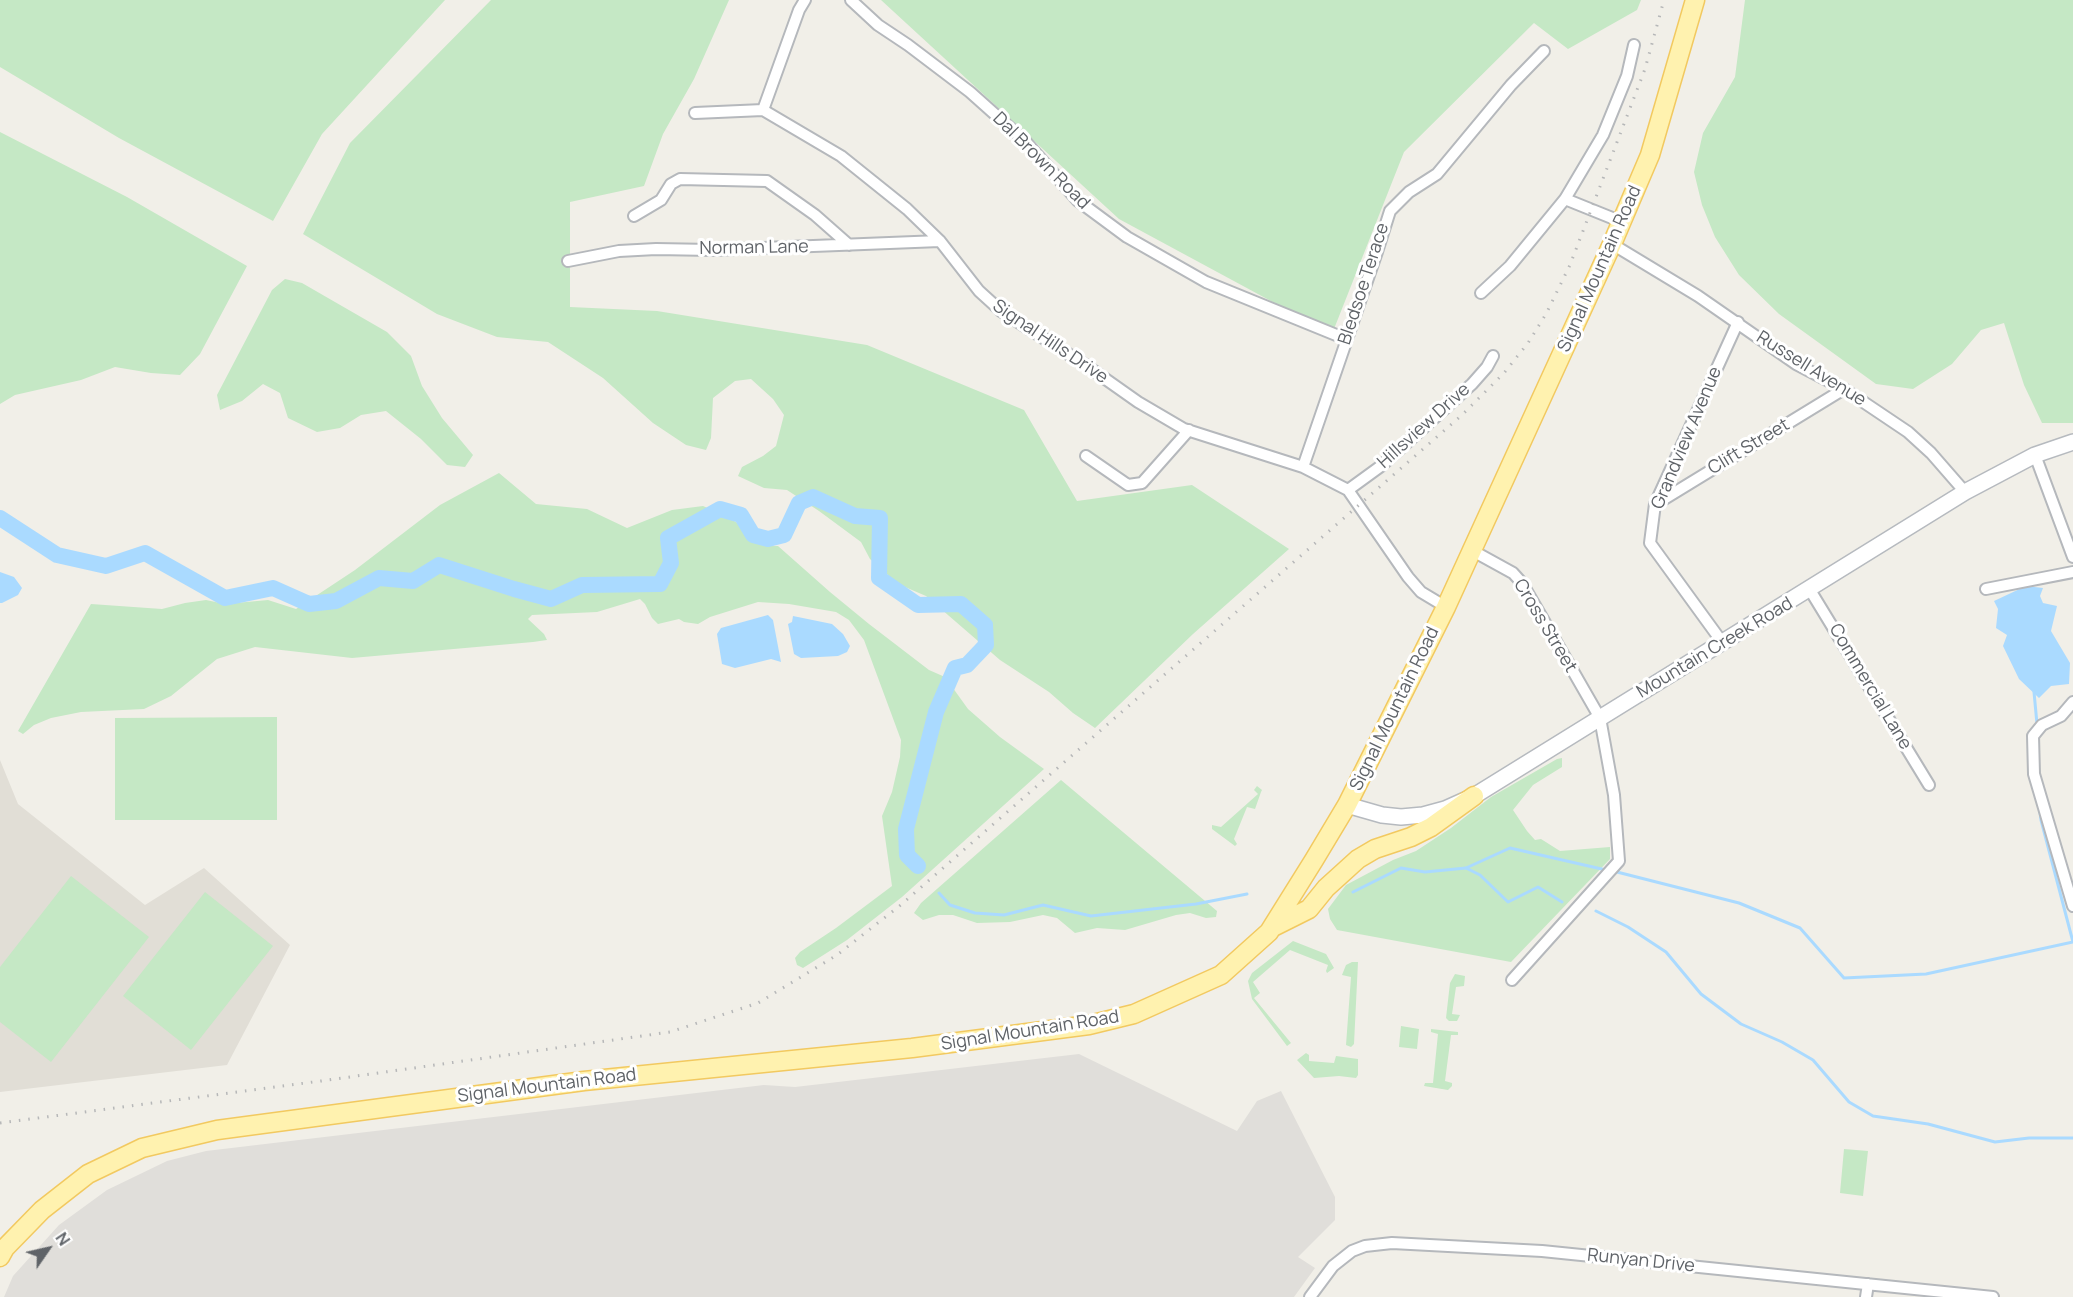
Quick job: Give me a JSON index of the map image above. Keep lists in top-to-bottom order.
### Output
{
  "streets": {
    "main road": ["Signal Mountain Road", "Mountain Creek Road"],
    "street": [
      "Dal Brown Road",
      "Norman Lane",
      "Bledsoe Terace",
      "Signal Hills Drive",
      "Russell Avenue",
      "Hillsview Drive",
      "Grandview Avenue",
      "Clift Street",
      "Cross Street",
      "Commercial Lane",
      "Runyan Drive"
    ]
  },
  "crossings": [
    ["Dal Brown Road", "Bledsoe Terace"],
    ["Norman Lane", "Signal Hills Drive"],
    ["Signal Mountain Road", "Signal Hills Drive"],
    ["Signal Mountain Road", "Russell Avenue"],
    ["Signal Mountain Road", "Cross Street"],
    ["Signal Mountain Road", "Mountain Creek Road"],
    ["Bledsoe Terace", "Signal Hills Drive"],
    ["Signal Hills Drive", "Hillsview Drive"],
    ["Russell Avenue", "Grandview Avenue"],
    ["Russell Avenue", "Clift Street"],
    ["Russell Avenue", "Mountain Creek Road"],
    ["Grandview Avenue", "Clift Street"],
    ["Grandview Avenue", "Mountain Creek Road"],
    ["Cross Street", "Mountain Creek Road"],
    ["Mountain Creek Road", "Commercial Lane"]
  ],
  "north": "top right"
}
